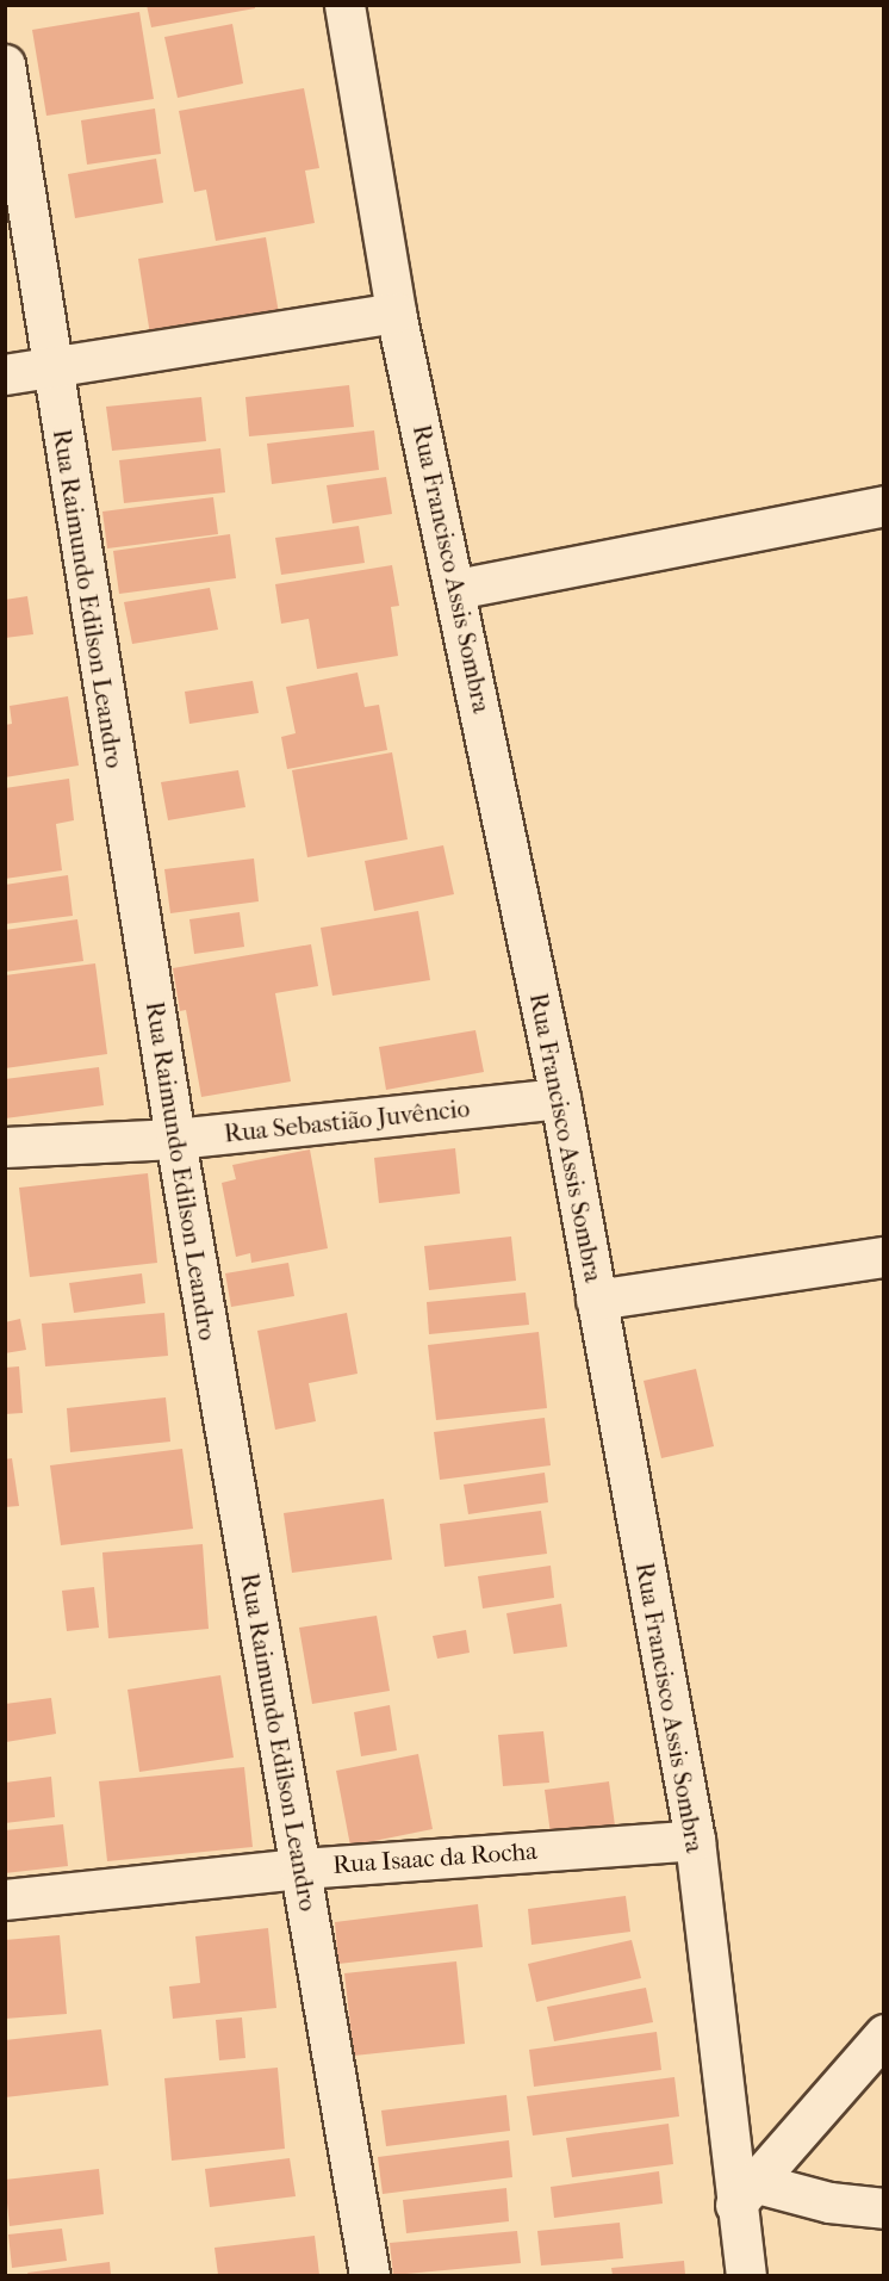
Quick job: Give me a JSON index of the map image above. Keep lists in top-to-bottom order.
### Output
{
  "streets": {
    "street": [
      "Rua Francisco Assis Sombra",
      "Rua Raimundo Edilson Leandro",
      "Rua Sebastião Juvêncio",
      "Rua Isaac da Rocha"
    ]
  },
  "crossings": [
    ["Rua Francisco Assis Sombra", "Rua Sebastião Juvêncio"],
    ["Rua Francisco Assis Sombra", "Rua Isaac da Rocha"],
    ["Rua Raimundo Edilson Leandro", "Rua Sebastião Juvêncio"],
    ["Rua Raimundo Edilson Leandro", "Rua Isaac da Rocha"]
  ]
}
